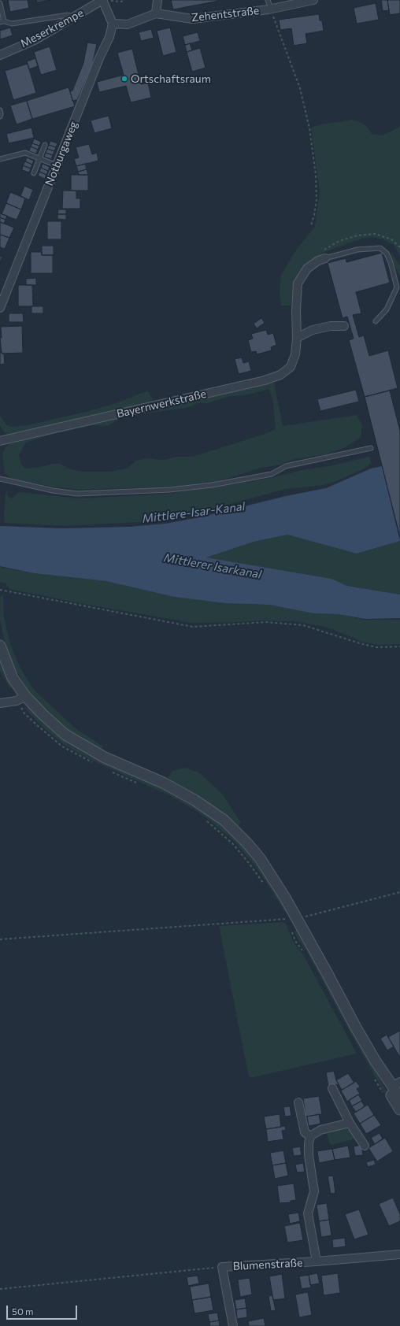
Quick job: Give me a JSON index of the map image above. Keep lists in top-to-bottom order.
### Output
{
  "streets": {
    "street": [
      "Zehentstraße",
      "Meserkrempe",
      "Notburgaweg",
      "Bayernwerkstraße",
      "Blumenstraße"
    ]
  },
  "water": ["Mittlere-Isar-Kanal", "Mittlerer Isarkanal"],
  "places": ["Ortschaftsraum"],
  "scale_bar": "50 m"
}
